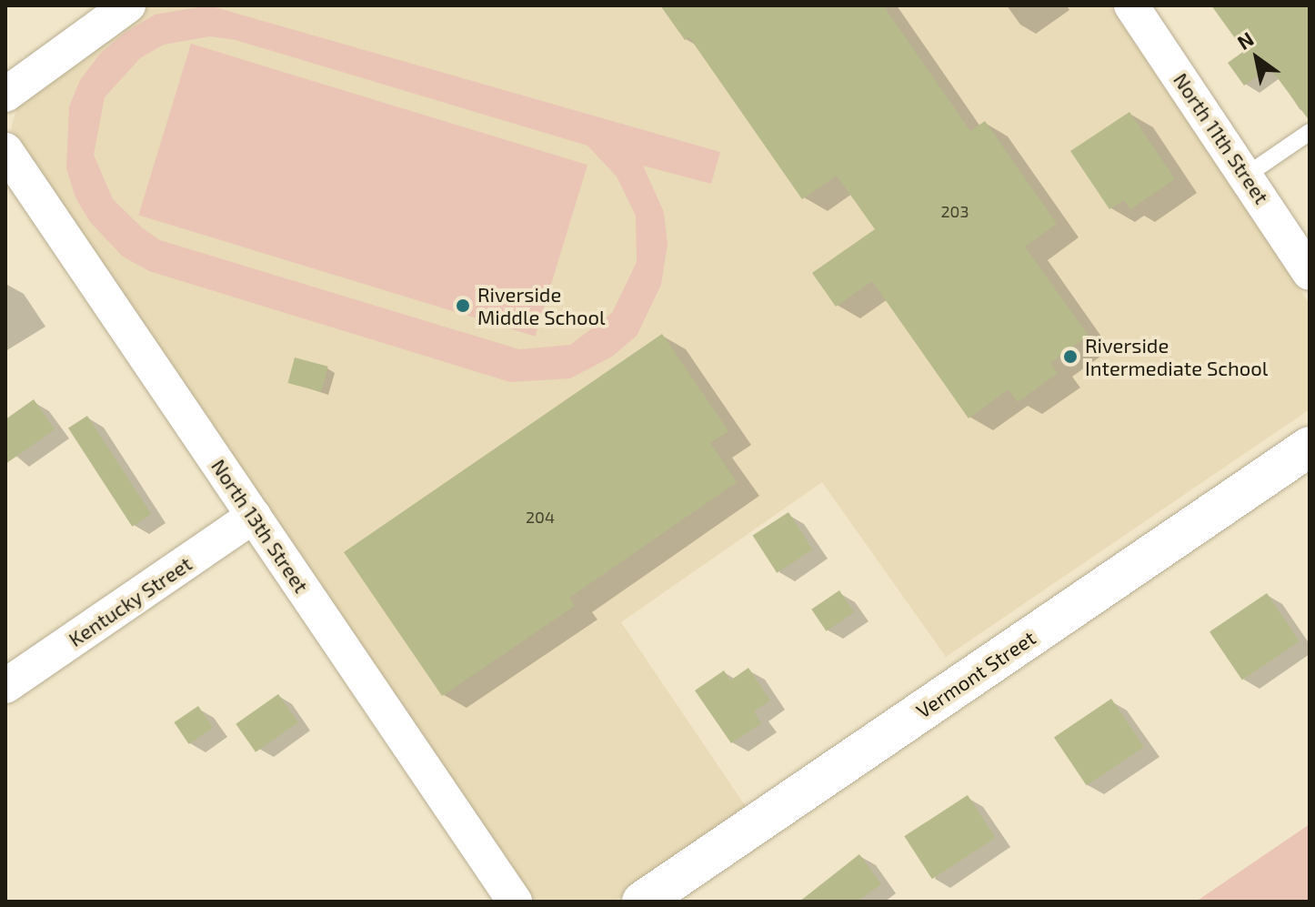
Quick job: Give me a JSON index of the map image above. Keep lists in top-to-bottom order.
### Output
{
  "streets": {
    "street": [
      "North 11th Street",
      "North 13th Street",
      "Kentucky Street",
      "Vermont Street"
    ]
  },
  "crossings": [
    ["North 13th Street", "Kentucky Street"]
  ],
  "places": ["Riverside Middle School", "Riverside Intermediate School"],
  "house_numbers": ["203", "204"],
  "north": "top left"
}
